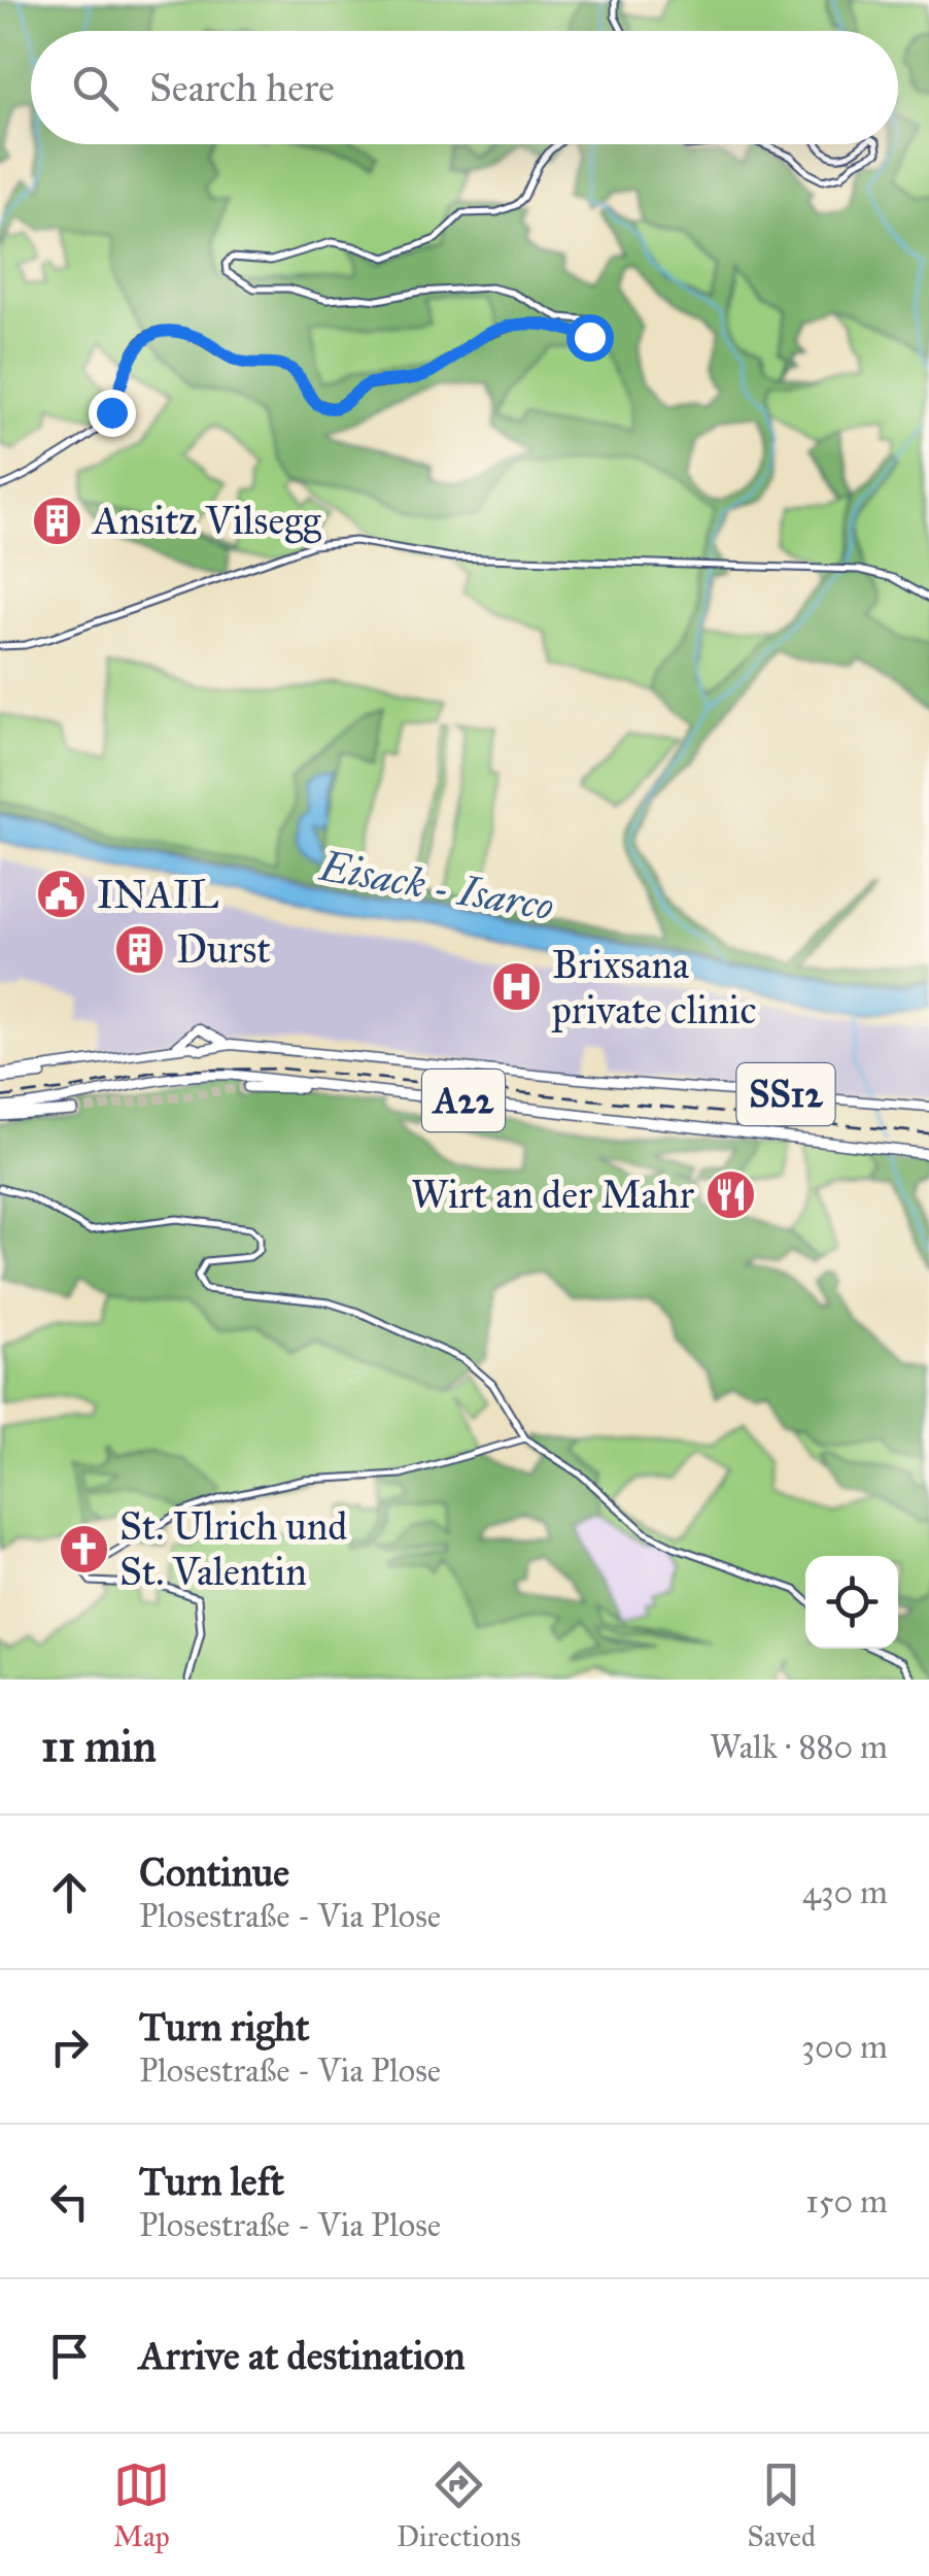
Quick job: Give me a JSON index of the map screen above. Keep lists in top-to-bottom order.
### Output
{
  "streets": {
    "highway": ["A22"],
    "main road": ["SS12"]
  },
  "water": ["Eisack - Isarco"],
  "places": {
    "building": ["Ansitz Vilsegg", "Durst"],
    "public building": ["INAIL"],
    "hospital": ["Brixsana private clinic"],
    "restaurant": ["Wirt an der Mahr"],
    "church": ["St. Ulrich und St. Valentin"]
  },
  "page": {
    "search": "Search here",
    "heading": ["11 min", "Walk · 880 m"],
    "list": [
      ["Continue", "Plosestraße - Via Plose", "430 m"],
      ["Turn right", "Plosestraße - Via Plose", "300 m"],
      ["Turn left", "Plosestraße - Via Plose", "150 m"],
      "Arrive at destination"
    ],
    "nav": ["Map", "Directions", "Saved"]
  }
}
